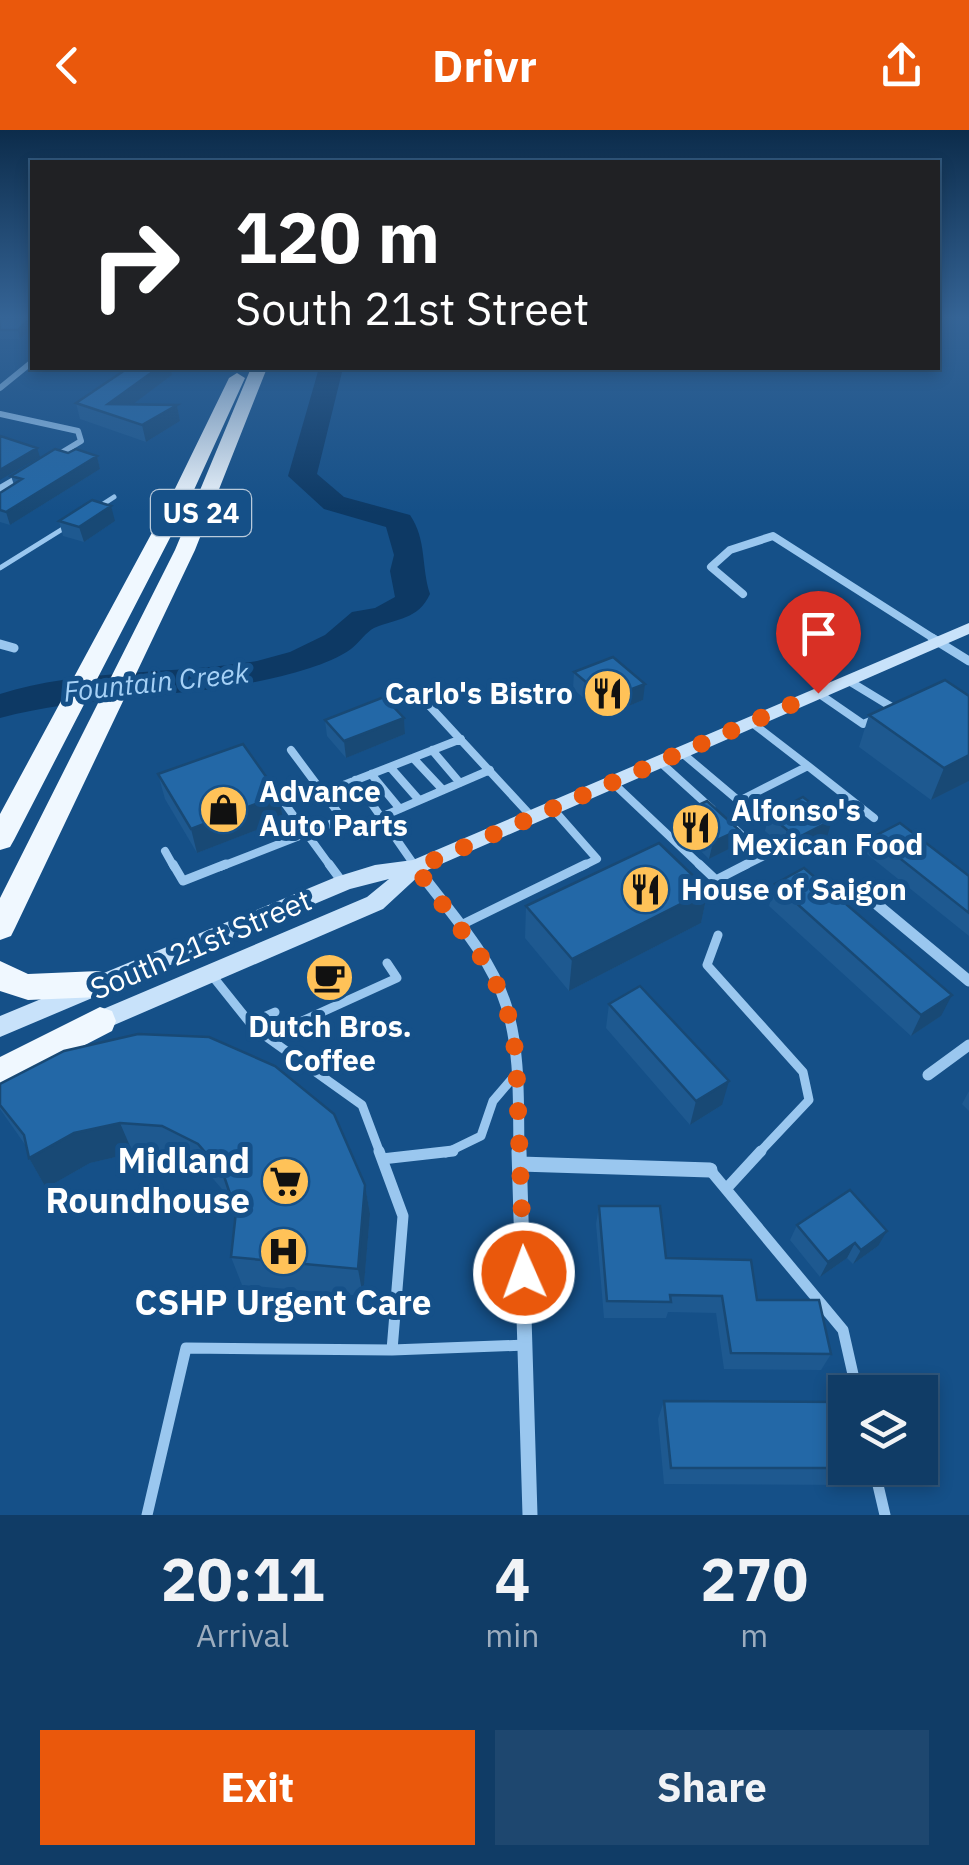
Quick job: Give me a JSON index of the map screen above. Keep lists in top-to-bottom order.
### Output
{
  "streets": {
    "highway": ["US 24"],
    "main road": ["South 21st Street"]
  },
  "water": ["Fountain Creek"],
  "places": {
    "restaurant": ["Carlo's Bistro", "Alfonso's Mexican Food", "House of Saigon"],
    "shop": ["Advance Auto Parts"],
    "cafe": ["Dutch Bros. Coffee"],
    "supermarket": ["Midland Roundhouse"],
    "hospital": ["CSHP Urgent Care"]
  },
  "page": {
    "header": "Drivr",
    "turn": ["120 m", "South 21st Street"],
    "eta": [
      "20:11",
      "Arrival",
      "4",
      "min",
      "270",
      "m"
    ],
    "buttons": ["Exit", "Share"]
  }
}
